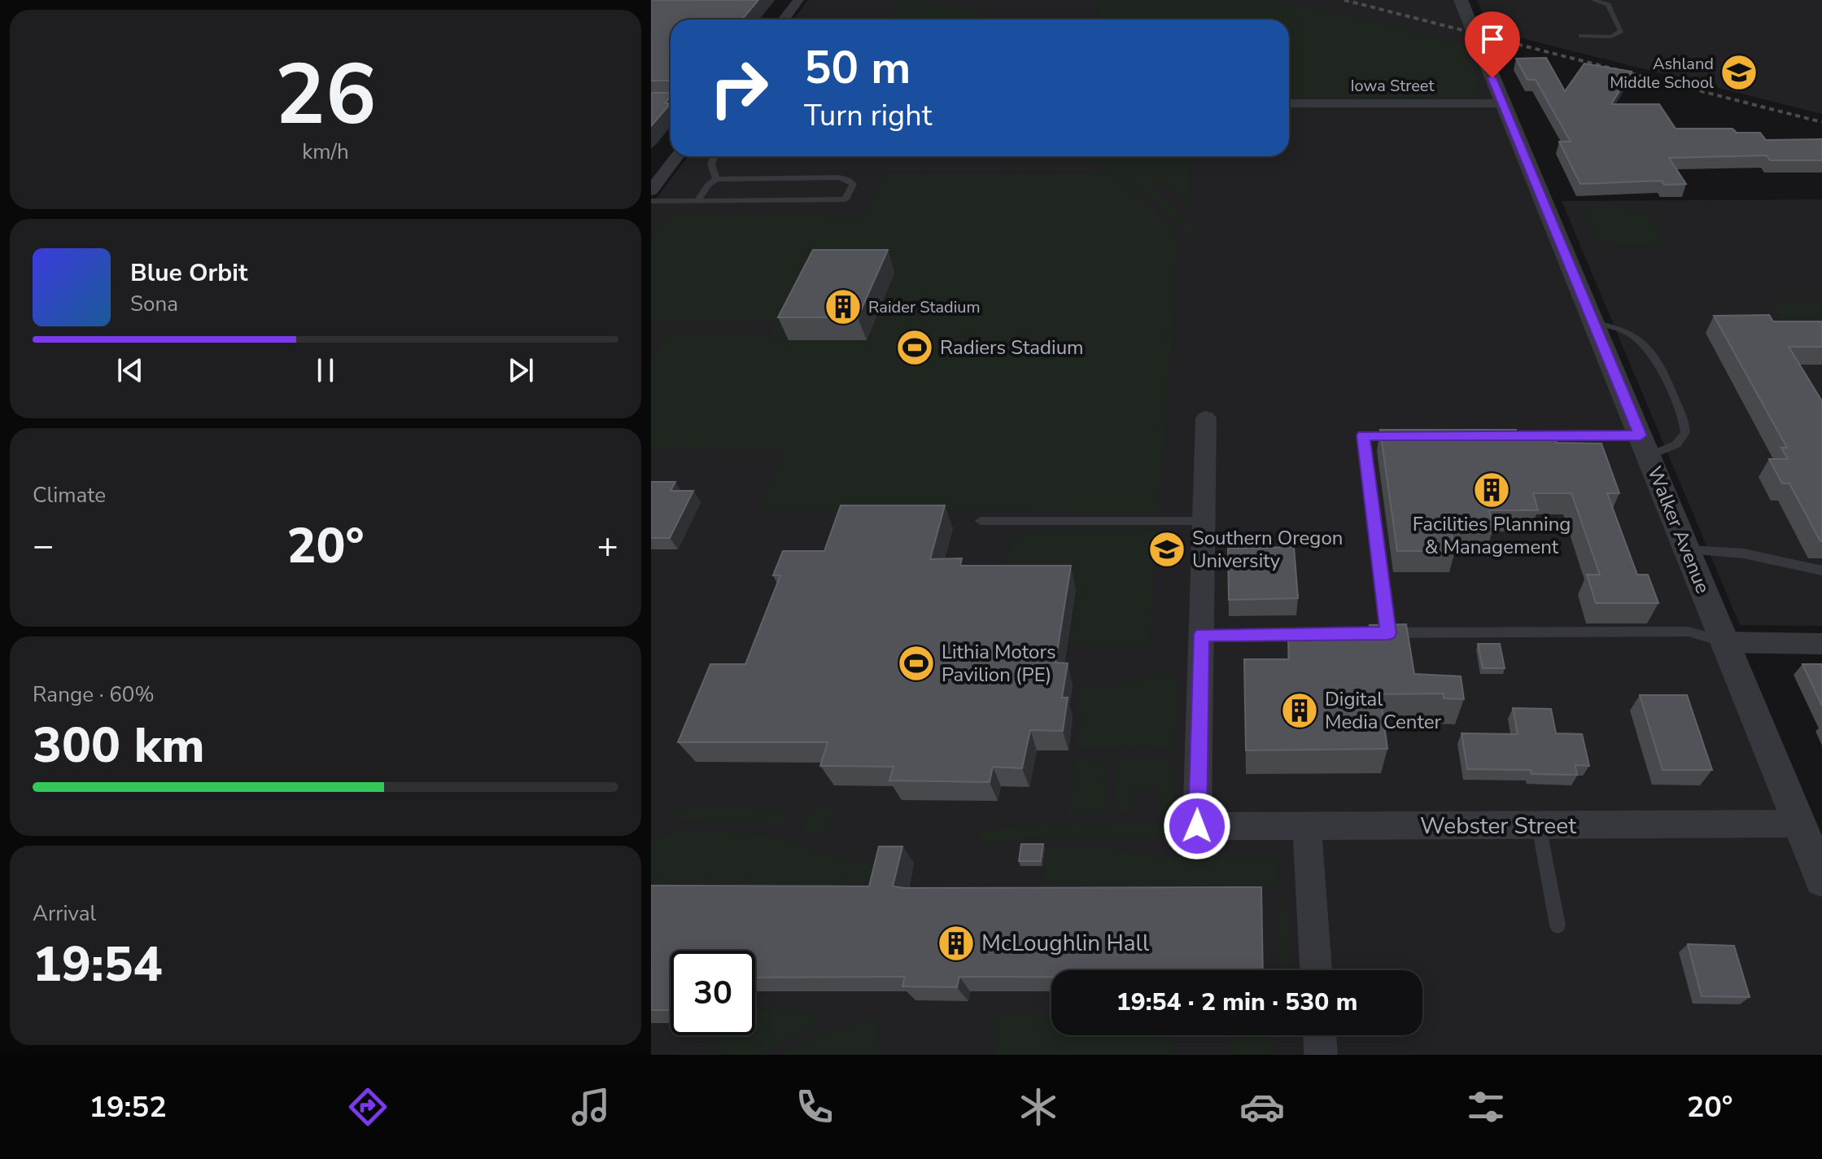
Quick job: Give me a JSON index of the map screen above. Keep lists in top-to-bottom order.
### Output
{
  "streets": {
    "street": ["Iowa Street", "Walker Avenue", "Webster Street"]
  },
  "crossings": [
    ["Iowa Street", "Walker Avenue"],
    ["Walker Avenue", "Webster Street"]
  ],
  "places": {
    "school or university": ["Ashland Middle School", "Southern Oregon University"],
    "building": [
      "Raider Stadium",
      "Facilities Planning & Management",
      "Digital Media Center",
      "McLoughlin Hall"
    ],
    "sports": ["Radiers Stadium", "Lithia Motors Pavilion (PE)"]
  },
  "page": {
    "tile": [
      ["26", "km/h"],
      "Climate",
      ["Range · 60%", "300 km"],
      ["Arrival", "19:54"]
    ],
    "turn": ["50 m", "Turn right"],
    "song": ["Blue Orbit", "Sona"],
    "heat": ["−", "20°", "+"],
    "limit": "30",
    "trip": "19:54 · 2 min · 530 m",
    "tabs": ["19:52", "20°"]
  }
}
